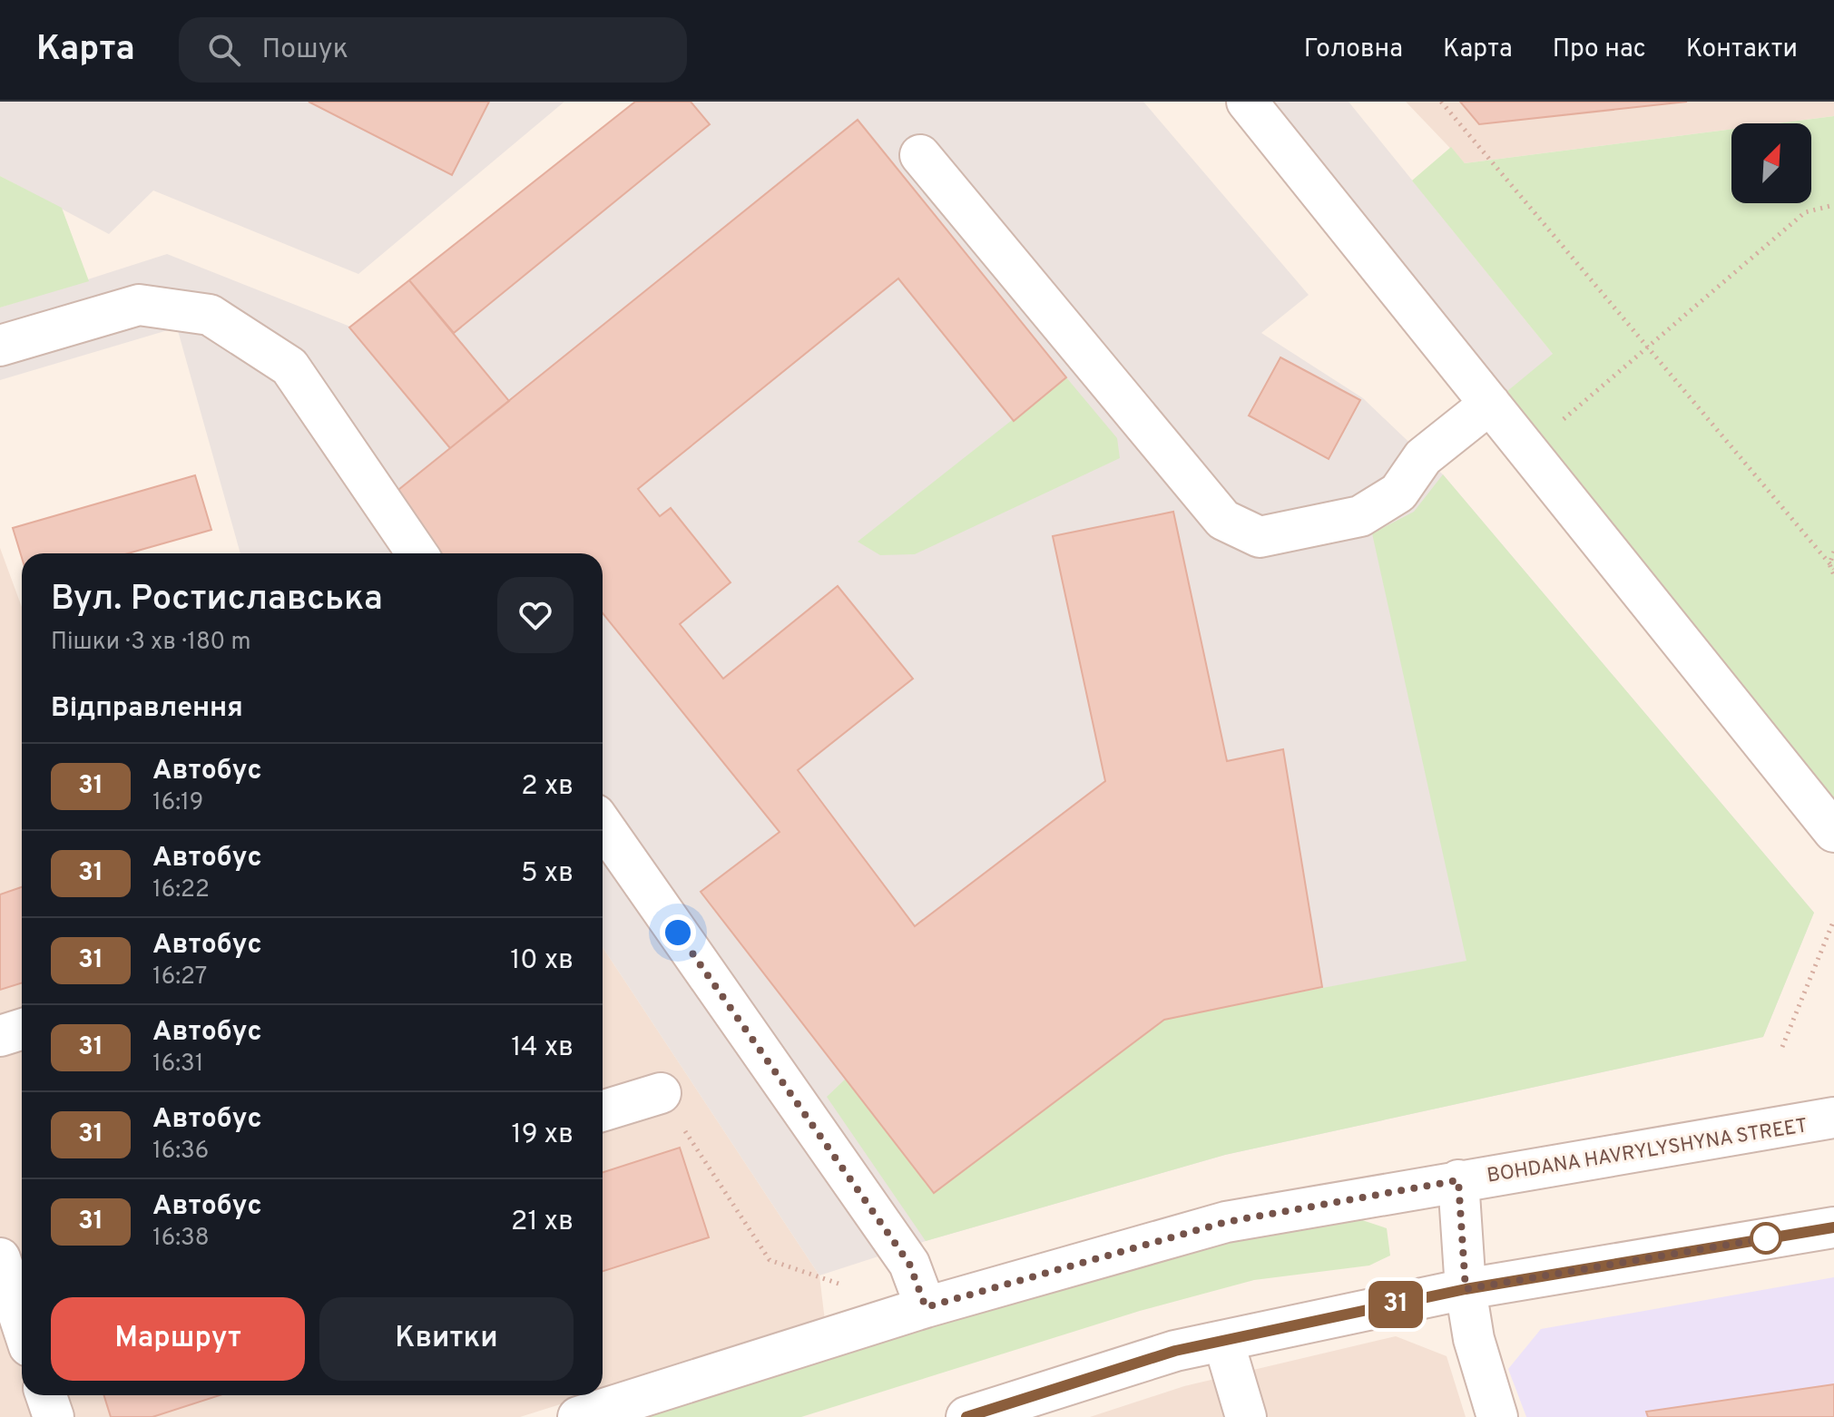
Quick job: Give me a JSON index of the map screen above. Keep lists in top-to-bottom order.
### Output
{
  "streets": {
    "street": ["BOHDANA HAVRYLYSHYNA STREET"]
  },
  "lines": ["bus line 31"],
  "north": "top right",
  "page": {
    "header": "Карта",
    "search": "Пошук",
    "nav": [
      "Головна",
      "Карта",
      "Про нас",
      "Контакти"
    ],
    "on_map": "31",
    "heading": [
      ["Вул. Ростиславська", "Пішки · 3 хв · 180 m"],
      "Відправлення"
    ],
    "list": [
      {
        "mark": "31",
        "name": "Автобус",
        "note": "16:19",
        "value": "2 хв"
      },
      {
        "mark": "31",
        "name": "Автобус",
        "note": "16:22",
        "value": "5 хв"
      },
      {
        "mark": "31",
        "name": "Автобус",
        "note": "16:27",
        "value": "10 хв"
      },
      {
        "mark": "31",
        "name": "Автобус",
        "note": "16:31",
        "value": "14 хв"
      },
      {
        "mark": "31",
        "name": "Автобус",
        "note": "16:36",
        "value": "19 хв"
      },
      {
        "mark": "31",
        "name": "Автобус",
        "note": "16:38",
        "value": "21 хв"
      }
    ],
    "buttons": ["Маршрут", "Квитки"]
  }
}
